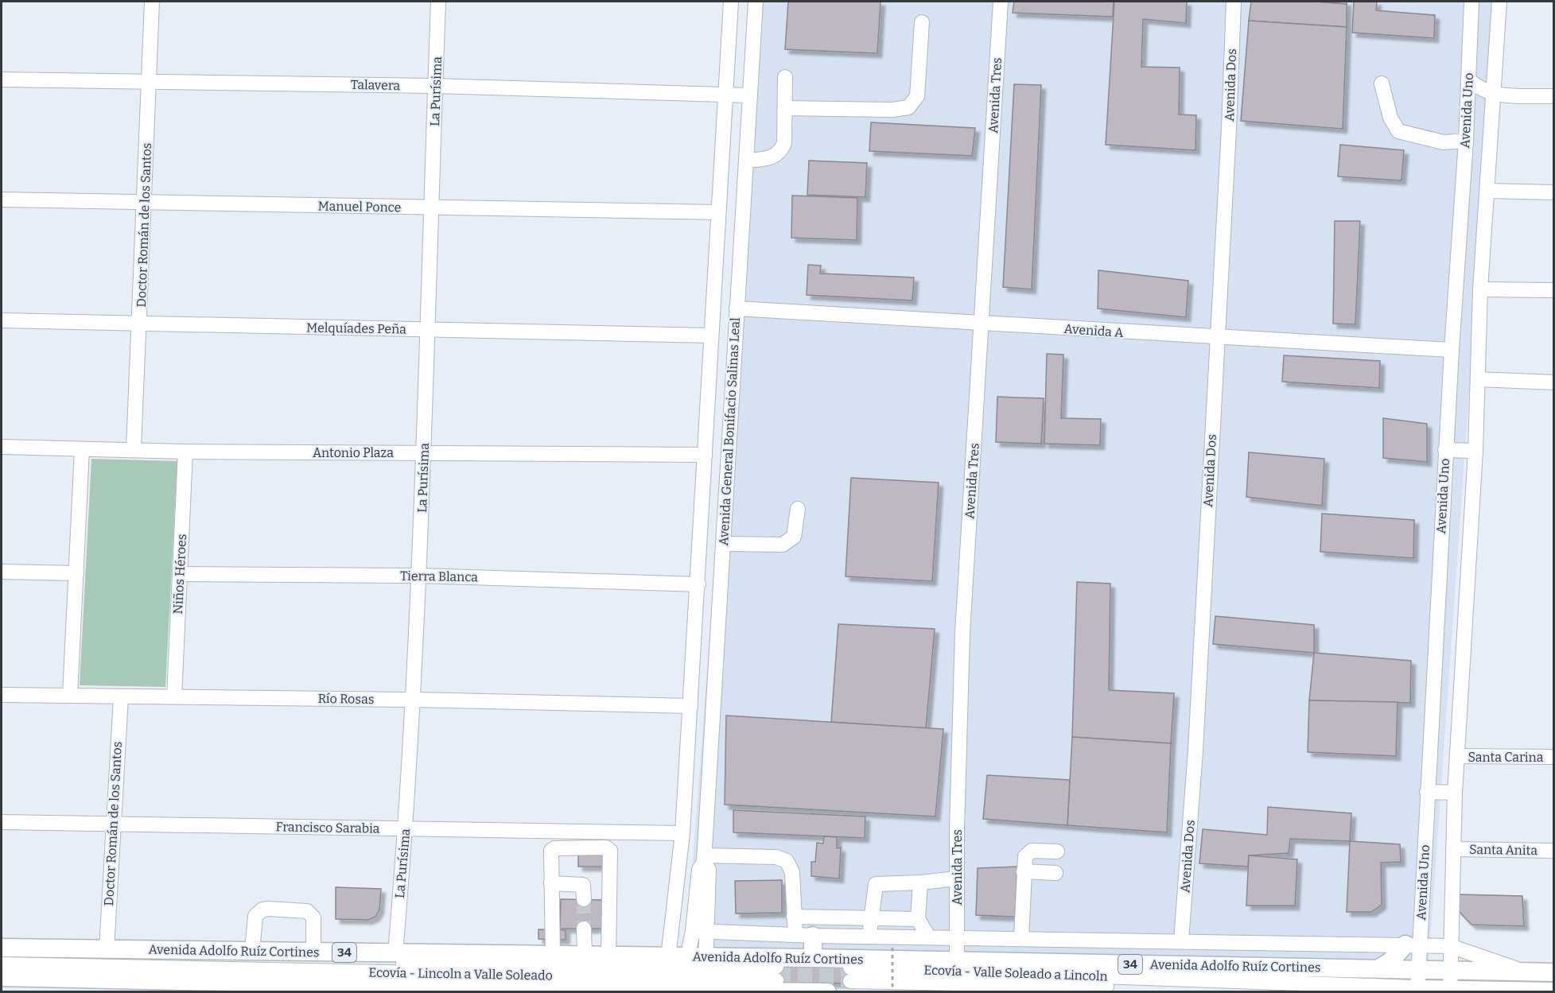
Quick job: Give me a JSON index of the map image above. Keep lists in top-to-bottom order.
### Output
{
  "streets": {
    "main road": ["Avenida Adolfo Ruíz Cortines", "34"],
    "street": [
      "Talavera",
      "Avenida Dos",
      "La Purísima",
      "Avenida Tres",
      "Avenida Uno",
      "Manuel Ponce",
      "Doctor Román de los Santos",
      "Melquíades Peña",
      "Avenida A",
      "Avenida General Bonifacio Salinas Leal",
      "Antonio Plaza",
      "Niños Héroes",
      "Tierra Blanca",
      "Río Rosas",
      "Santa Carina",
      "Francisco Sarabia",
      "Santa Anita",
      "Ecovía - Valle Soleado a Lincoln",
      "Ecovía - Lincoln a Valle Soleado"
    ]
  },
  "crossings": [
    ["Talavera", "La Purísima"],
    ["Talavera", "Doctor Román de los Santos"],
    ["Talavera", "Avenida General Bonifacio Salinas Leal"],
    ["Avenida Dos", "Avenida A"],
    ["La Purísima", "Manuel Ponce"],
    ["La Purísima", "Melquíades Peña"],
    ["La Purísima", "Antonio Plaza"],
    ["La Purísima", "Tierra Blanca"],
    ["La Purísima", "Río Rosas"],
    ["La Purísima", "Francisco Sarabia"],
    ["La Purísima", "Avenida Adolfo Ruíz Cortines"],
    ["Avenida Tres", "Avenida A"],
    ["Avenida Tres", "Avenida Adolfo Ruíz Cortines"],
    ["Avenida Uno", "Avenida A"],
    ["Avenida Uno", "Santa Carina"],
    ["Avenida Uno", "Santa Anita"],
    ["Avenida Uno", "Avenida Adolfo Ruíz Cortines"],
    ["Avenida Uno", "Ecovía - Valle Soleado a Lincoln"],
    ["Manuel Ponce", "Doctor Román de los Santos"],
    ["Doctor Román de los Santos", "Melquíades Peña"],
    ["Doctor Román de los Santos", "Antonio Plaza"],
    ["Doctor Román de los Santos", "Río Rosas"],
    ["Doctor Román de los Santos", "Francisco Sarabia"],
    ["Doctor Román de los Santos", "Avenida Adolfo Ruíz Cortines"],
    ["Avenida A", "Avenida General Bonifacio Salinas Leal"],
    ["Avenida General Bonifacio Salinas Leal", "Avenida Adolfo Ruíz Cortines"],
    ["Avenida General Bonifacio Salinas Leal", "Ecovía - Lincoln a Valle Soleado"],
    ["Antonio Plaza", "Niños Héroes"],
    ["Niños Héroes", "Tierra Blanca"],
    ["Niños Héroes", "Río Rosas"],
    ["Avenida Adolfo Ruíz Cortines", "Ecovía - Lincoln a Valle Soleado"]
  ]
}
